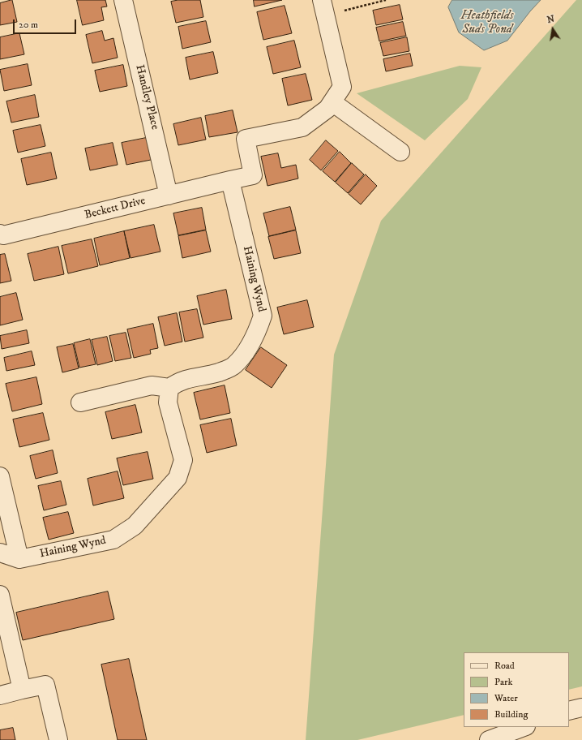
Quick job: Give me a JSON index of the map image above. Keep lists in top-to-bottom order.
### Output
{
  "streets": {
    "street": ["Handley Place", "Beckett Drive", "Haining Wynd"]
  },
  "crossings": [
    ["Handley Place", "Beckett Drive"],
    ["Beckett Drive", "Haining Wynd"]
  ],
  "water": ["Heathfields Suds Pond"],
  "legend": [
    "Road",
    "Park",
    "Water",
    "Building"
  ],
  "scale_bar": "20 m",
  "north": "top"
}
